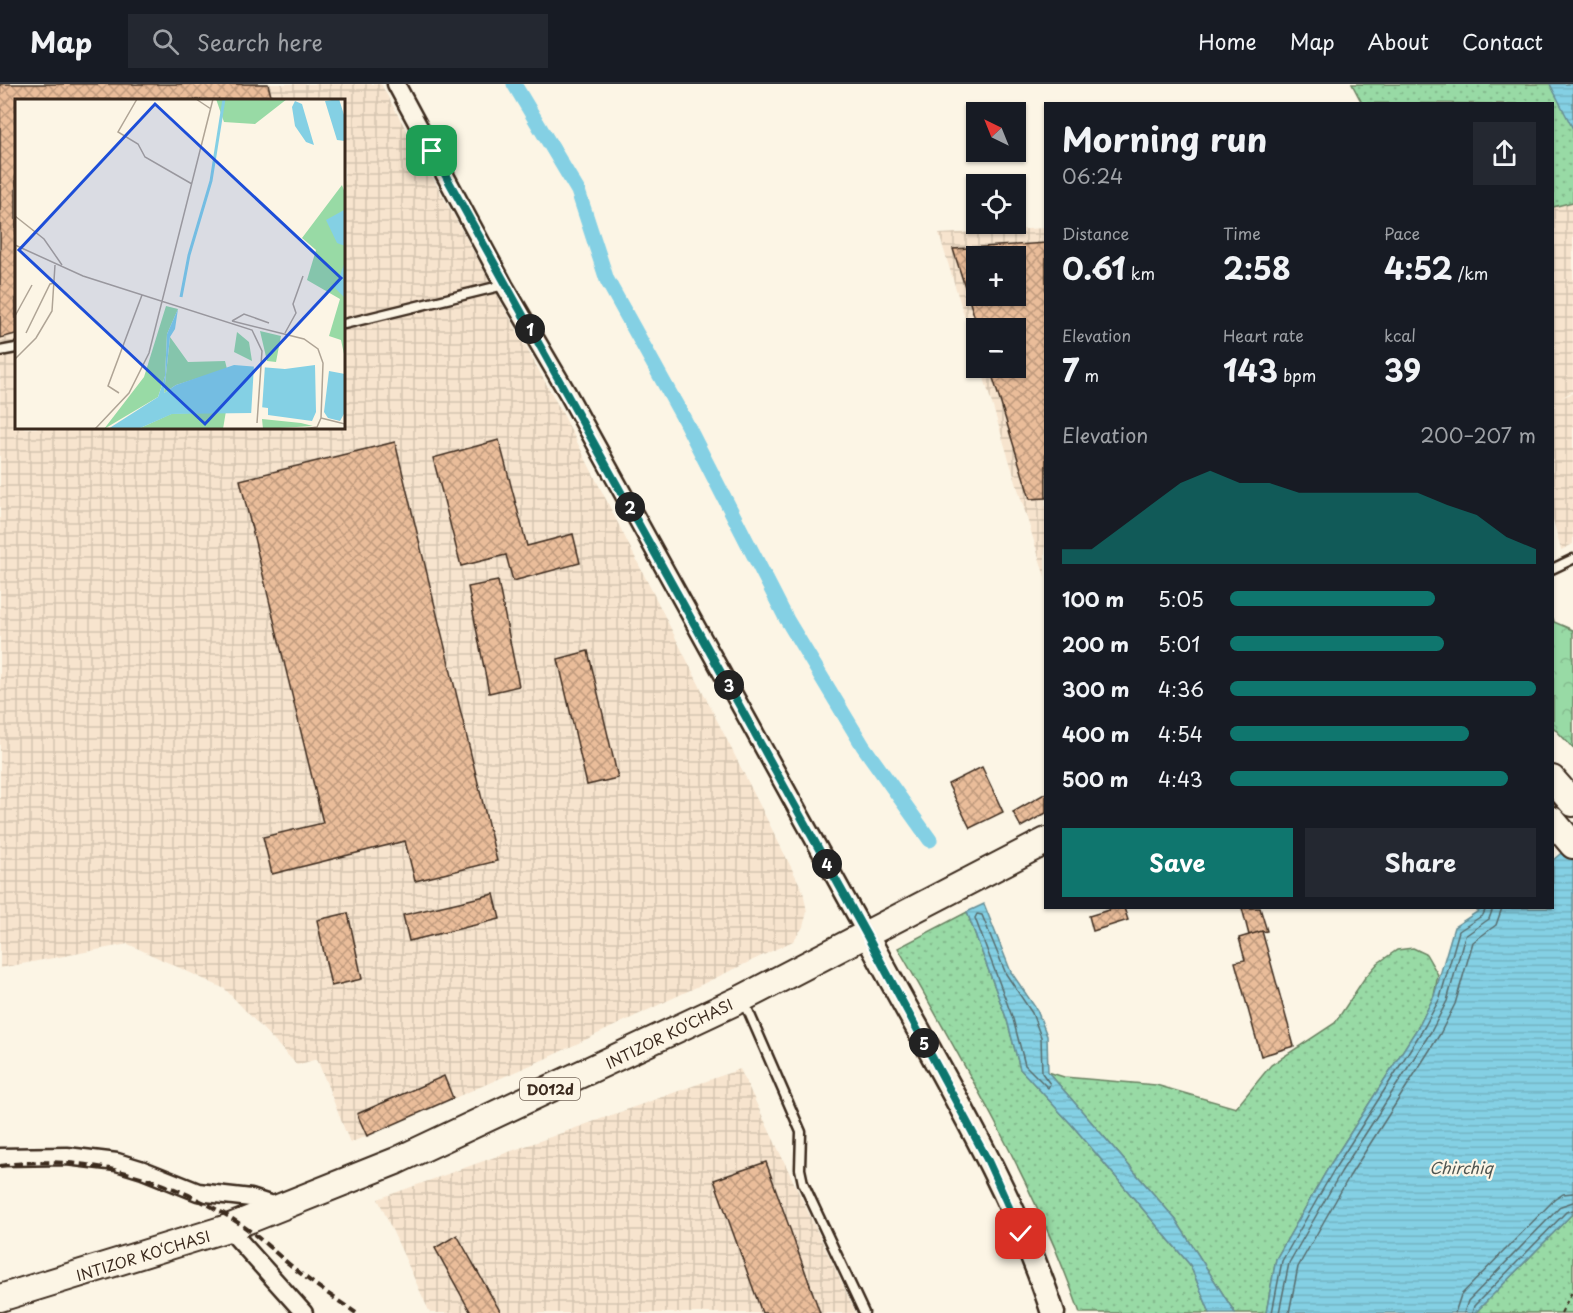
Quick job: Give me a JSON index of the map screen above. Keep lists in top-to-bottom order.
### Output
{
  "streets": {
    "main road": ["INTIZOR KO‘CHASI", "D012d"]
  },
  "water": ["Chirchiq"],
  "north": "top left",
  "page": {
    "header": "Map",
    "search": "Search here",
    "nav": [
      "Home",
      "Map",
      "About",
      "Contact"
    ],
    "map_buttons": ["+", "−"],
    "heading": ["Morning run", "06:24"],
    "stats": [
      ["Distance", "0.61 km"],
      ["Time", "2:58"],
      ["Pace", "4:52 /km"],
      ["Elevation", "7 m"],
      ["Heart rate", "143 bpm"],
      ["kcal", "39"]
    ],
    "pins": [
      "1",
      "2",
      "3",
      "4",
      "5"
    ],
    "chart": ["Elevation", "200–207 m"],
    "list": [
      {
        "name": "100 m",
        "note": "5:05"
      },
      {
        "name": "200 m",
        "note": "5:01"
      },
      {
        "name": "300 m",
        "note": "4:36"
      },
      {
        "name": "400 m",
        "note": "4:54"
      },
      {
        "name": "500 m",
        "note": "4:43"
      }
    ],
    "buttons": ["Save", "Share"]
  }
}
